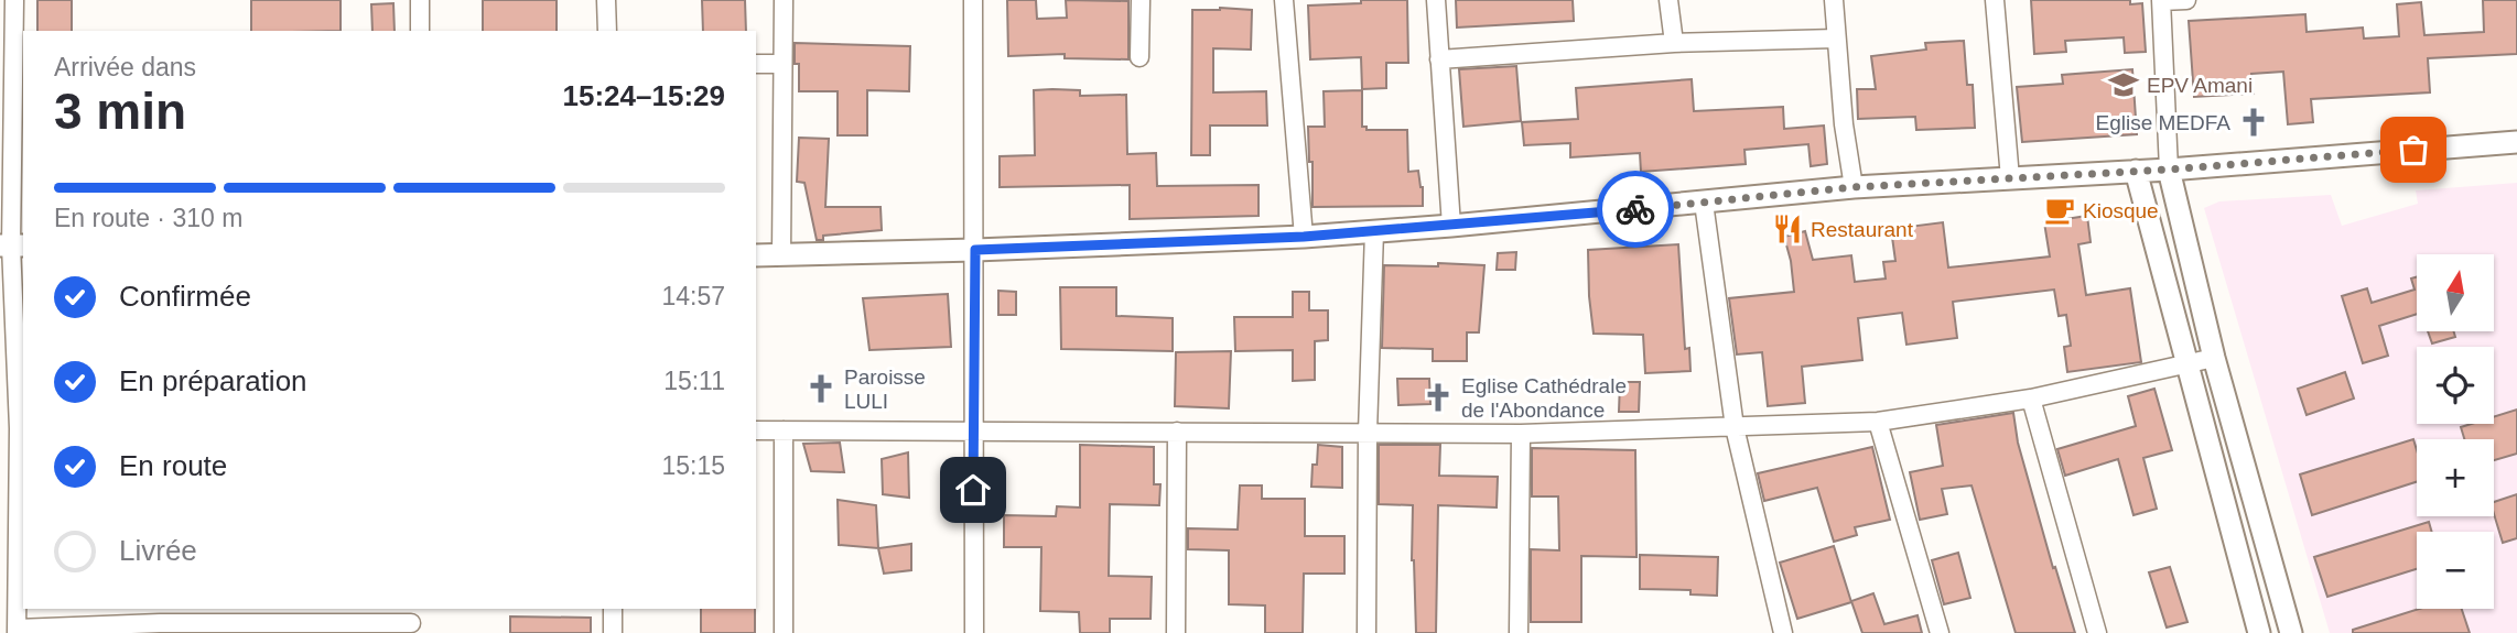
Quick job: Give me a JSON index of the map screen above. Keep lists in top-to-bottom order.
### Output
{
  "places": {
    "school or university": ["EPV Amani"],
    "church": ["Eglise MEDFA", "Paroisse LULI", "Eglise Cathédrale de l'Abondance"],
    "cafe": ["Kiosque"],
    "restaurant": ["Restaurant"]
  },
  "north": "top",
  "page": {
    "heading": ["3 min", "Arrivée dans", "15:24–15:29"],
    "bar": "En route · 310 m",
    "map_buttons": ["+", "−"],
    "list": [
      ["Confirmée", "14:57"],
      ["En préparation", "15:11"],
      ["En route", "15:15"],
      "Livrée"
    ]
  }
}
